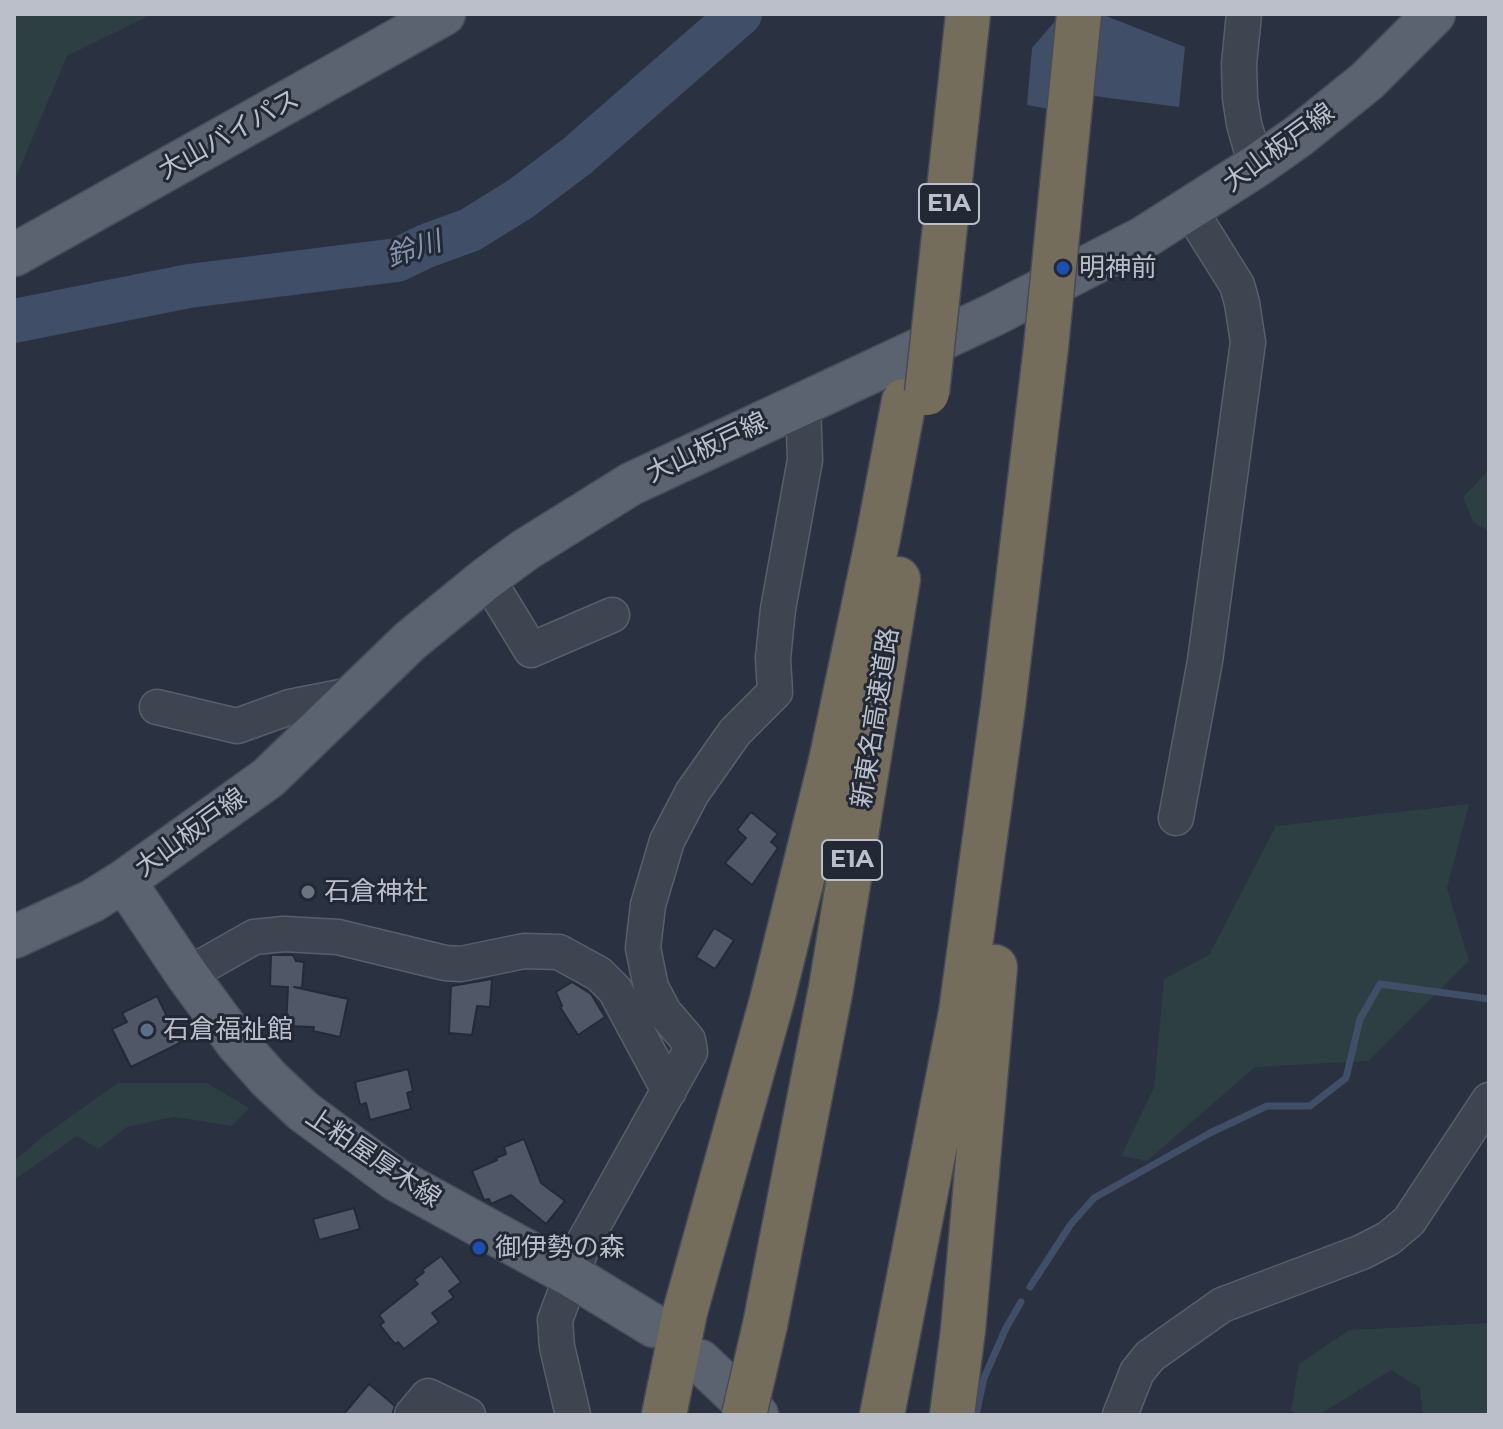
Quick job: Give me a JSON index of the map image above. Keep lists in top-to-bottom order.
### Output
{
  "streets": {
    "highway": ["E1A", "新東名高速道路"],
    "main road": ["大山バイパス", "大山板戸線", "上粕屋厚木線"]
  },
  "crossings": [
    ["大山板戸線", "上粕屋厚木線"]
  ],
  "water": ["鈴川"],
  "places": [
    "明神前",
    "石倉神社",
    "石倉福祉館",
    "御伊勢の森"
  ]
}
